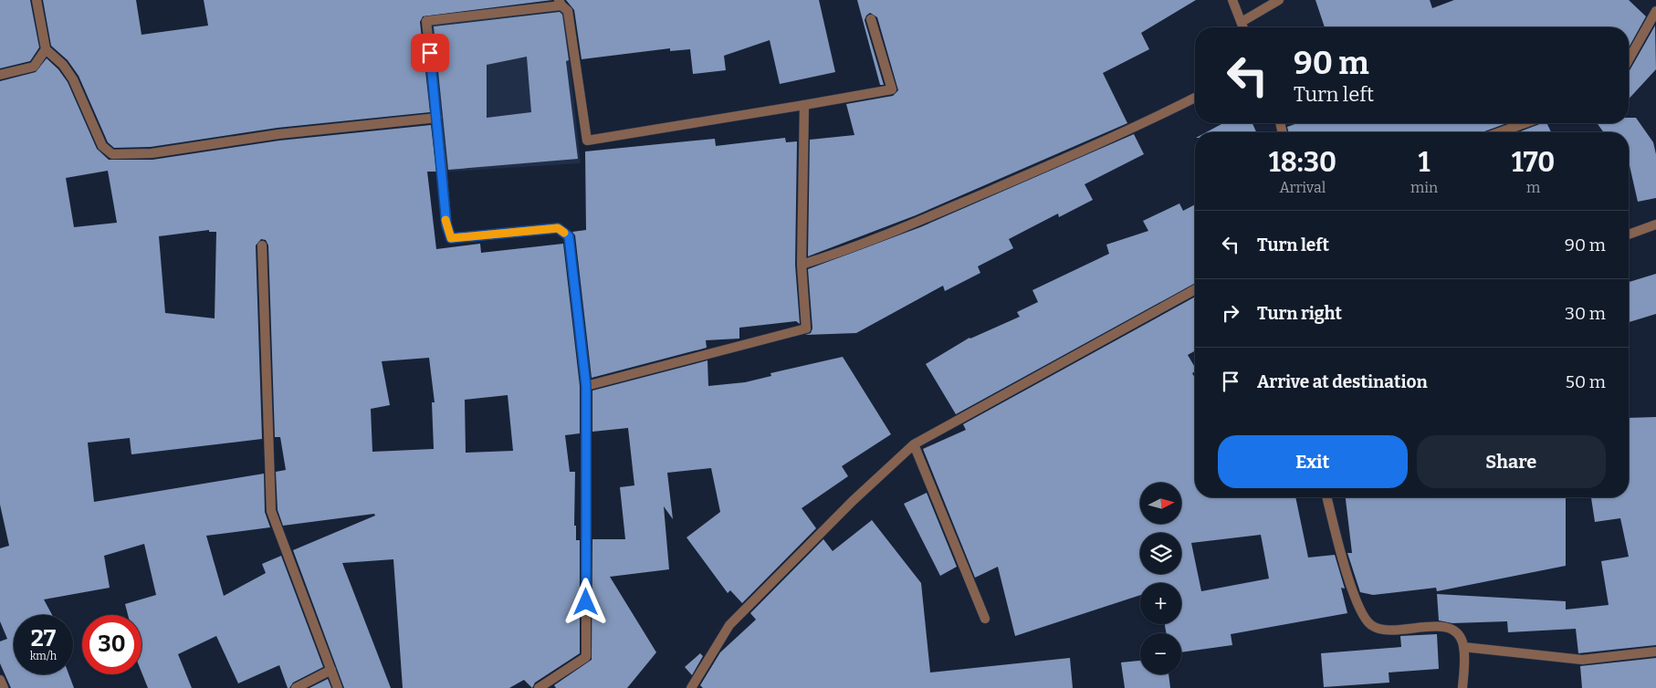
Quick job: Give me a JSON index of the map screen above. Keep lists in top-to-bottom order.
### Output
{
  "north": "right",
  "page": {
    "turn": ["90 m", "Turn left"],
    "eta": [
      "18:30",
      "Arrival",
      "1",
      "min",
      "170",
      "m"
    ],
    "list": [
      {
        "name": "Turn left",
        "value": "90 m"
      },
      {
        "name": "Turn right",
        "value": "30 m"
      },
      {
        "name": "Arrive at destination",
        "value": "50 m"
      }
    ],
    "buttons": ["Exit", "Share"],
    "map_buttons": ["+", "−"],
    "speed": "27 km/h",
    "limit": "30"
  }
}
